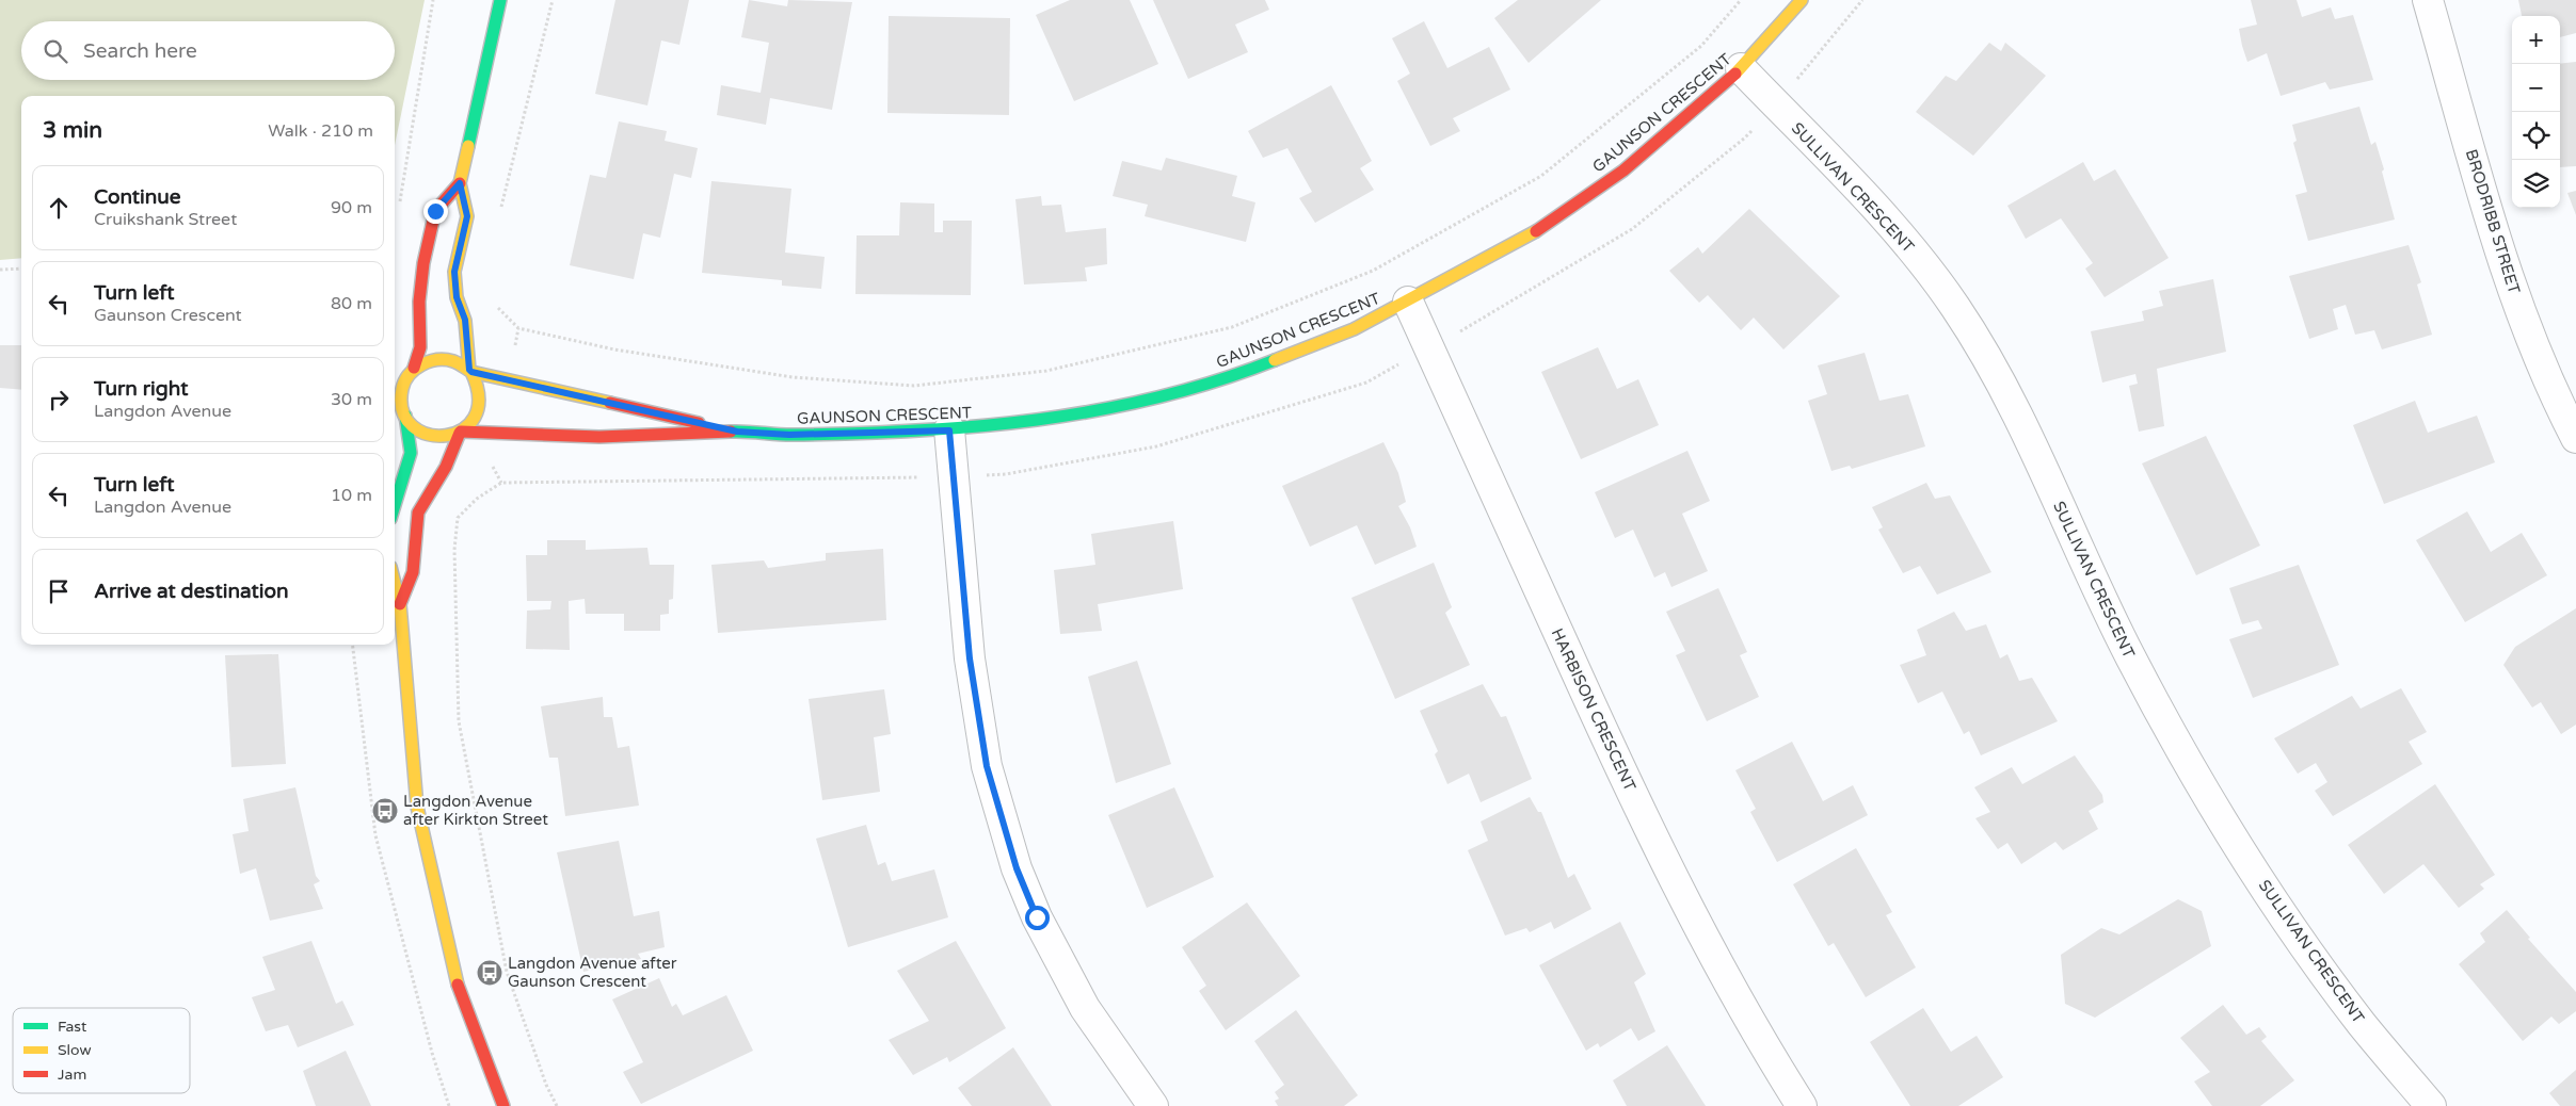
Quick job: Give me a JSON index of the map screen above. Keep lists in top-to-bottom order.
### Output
{
  "streets": {
    "street": [
      "GAUNSON CRESCENT",
      "SULLIVAN CRESCENT",
      "BRODRIBB STREET",
      "HARBISON CRESCENT"
    ]
  },
  "crossings": [
    ["GAUNSON CRESCENT", "SULLIVAN CRESCENT"],
    ["GAUNSON CRESCENT", "HARBISON CRESCENT"]
  ],
  "places": {
    "bus stop": ["Langdon Avenue after Kirkton Street", "Langdon Avenue after Gaunson Crescent"]
  },
  "legend": ["Fast", "Slow", "Jam"],
  "page": {
    "map_buttons": ["+", "−"],
    "search": "Search here",
    "heading": ["3 min", "Walk · 210 m"],
    "list": [
      ["Continue", "Cruikshank Street", "90 m"],
      ["Turn left", "Gaunson Crescent", "80 m"],
      ["Turn right", "Langdon Avenue", "30 m"],
      ["Turn left", "Langdon Avenue", "10 m"],
      "Arrive at destination"
    ]
  }
}
